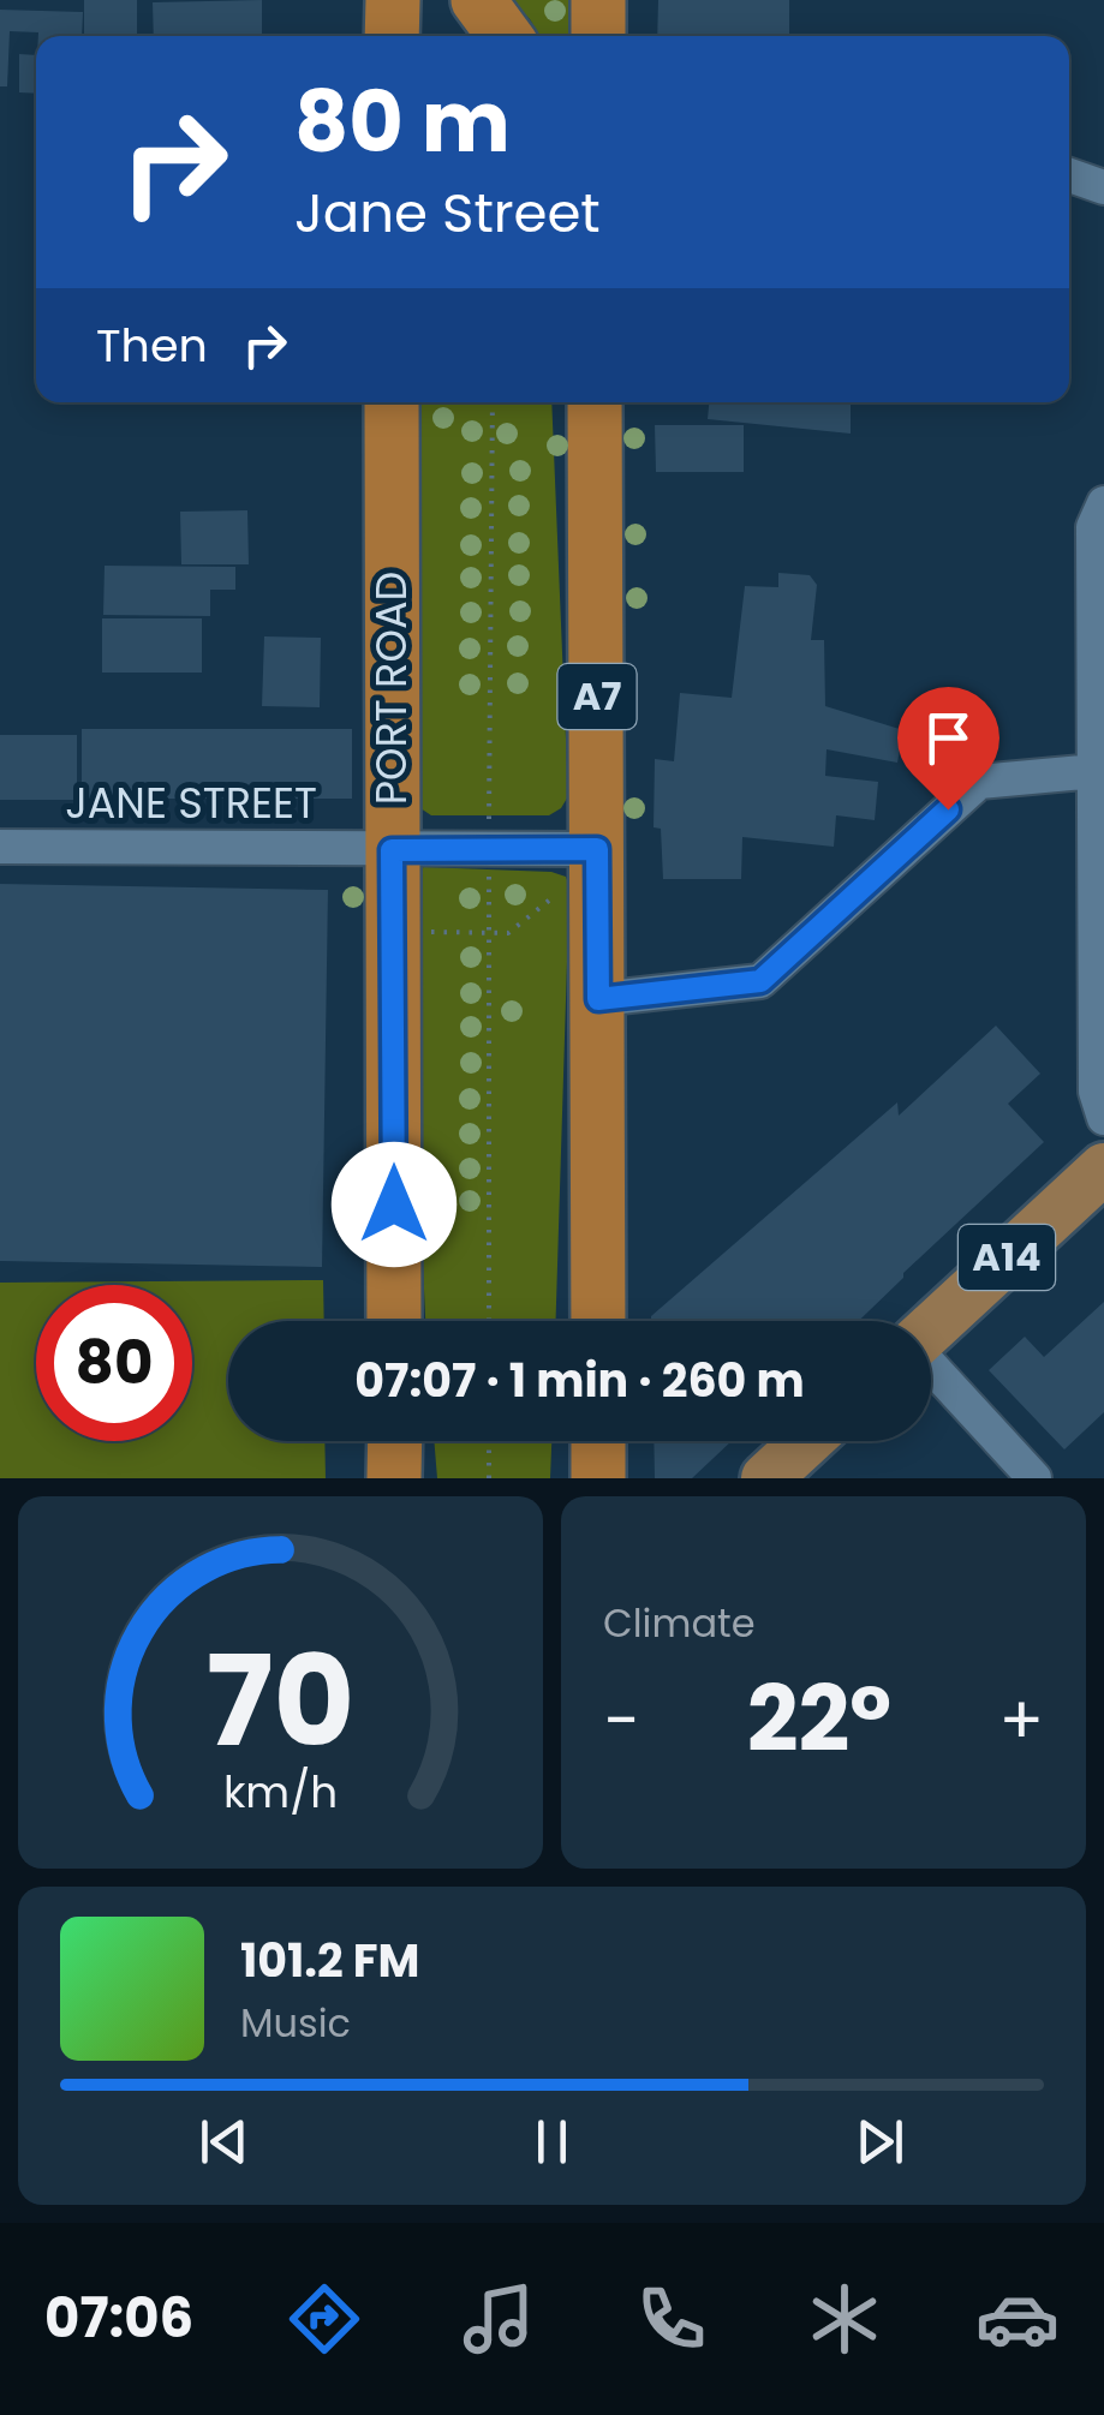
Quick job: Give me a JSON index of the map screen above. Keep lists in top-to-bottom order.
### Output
{
  "streets": {
    "highway": ["PORT ROAD", "A7"],
    "main road": ["A14"],
    "street": ["JANE STREET"]
  },
  "crossings": [
    ["PORT ROAD", "JANE STREET"],
    ["A7", "JANE STREET"]
  ],
  "page": {
    "turn": ["80 m", "Jane Street"],
    "then": "Then",
    "limit": "80",
    "trip": "07:07 · 1 min · 260 m",
    "tile": "Climate",
    "heat": ["−", "22°", "+"],
    "song": ["101.2 FM", "Music"],
    "tabs": "07:06",
    "gauge": ["70", "km/h"]
  }
}
